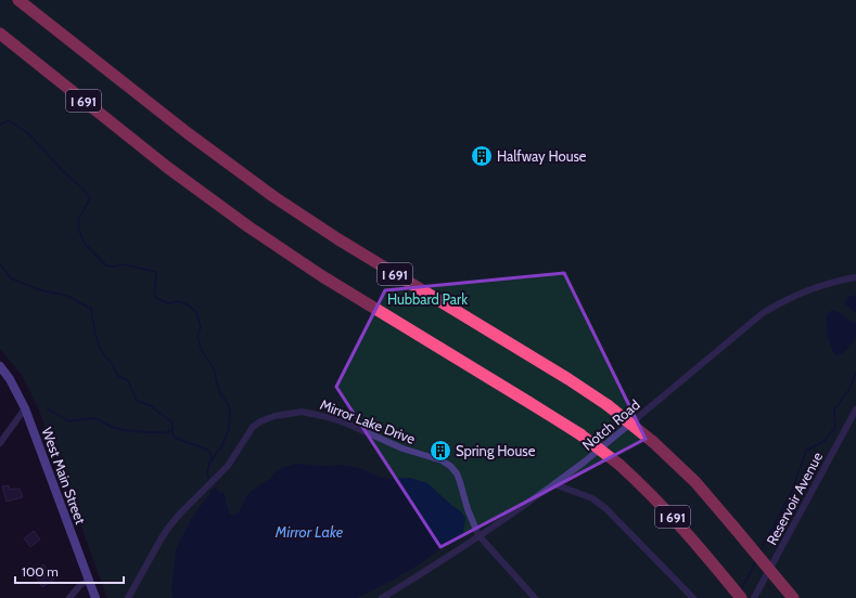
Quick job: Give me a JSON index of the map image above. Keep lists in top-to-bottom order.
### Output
{
  "streets": {
    "highway": ["I 691"],
    "main road": ["West Main Street"],
    "street": ["Mirror Lake Drive", "Notch Road", "Reservoir Avenue"]
  },
  "crossings": [
    ["Mirror Lake Drive", "Notch Road"]
  ],
  "water": ["Mirror Lake"],
  "parks": ["Hubbard Park"],
  "places": {
    "building": ["Halfway House", "Spring House"]
  },
  "scale_bar": "100 m"
}
